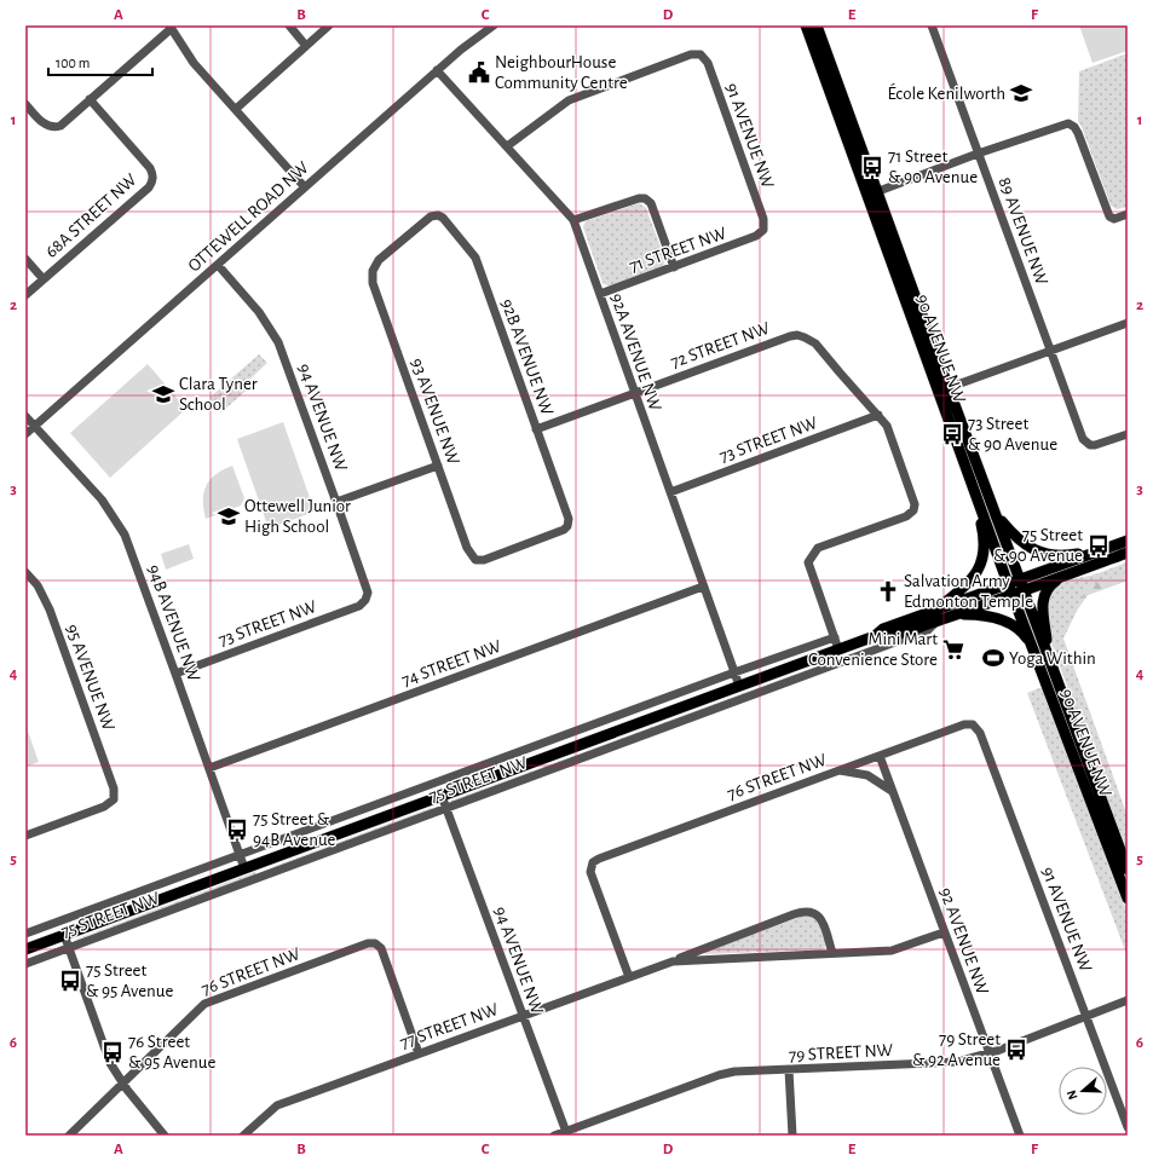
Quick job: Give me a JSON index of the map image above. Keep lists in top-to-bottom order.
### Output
{
  "streets": {
    "main road": ["90 AVENUE NW", "75 STREET NW"],
    "street": [
      "91 AVENUE NW",
      "68A STREET NW",
      "OTTEWELL ROAD NW",
      "89 AVENUE NW",
      "71 STREET NW",
      "72 STREET NW",
      "92A AVENUE NW",
      "92B AVENUE NW",
      "93 AVENUE NW",
      "94 AVENUE NW",
      "73 STREET NW",
      "94B AVENUE NW",
      "74 STREET NW",
      "95 AVENUE NW",
      "76 STREET NW",
      "92 AVENUE NW",
      "77 STREET NW",
      "79 STREET NW"
    ]
  },
  "crossings": [
    ["91 AVENUE NW", "71 STREET NW"],
    ["91 AVENUE NW", "92A AVENUE NW"],
    ["91 AVENUE NW", "76 STREET NW"],
    ["91 AVENUE NW", "79 STREET NW"],
    ["OTTEWELL ROAD NW", "92A AVENUE NW"],
    ["OTTEWELL ROAD NW", "94 AVENUE NW"],
    ["OTTEWELL ROAD NW", "94B AVENUE NW"],
    ["71 STREET NW", "92A AVENUE NW"],
    ["72 STREET NW", "92A AVENUE NW"],
    ["72 STREET NW", "92B AVENUE NW"],
    ["72 STREET NW", "73 STREET NW"],
    ["90 AVENUE NW", "75 STREET NW"],
    ["92A AVENUE NW", "73 STREET NW"],
    ["92A AVENUE NW", "74 STREET NW"],
    ["92A AVENUE NW", "75 STREET NW"],
    ["92B AVENUE NW", "93 AVENUE NW"],
    ["94 AVENUE NW", "73 STREET NW"],
    ["94 AVENUE NW", "75 STREET NW"],
    ["94 AVENUE NW", "77 STREET NW"],
    ["94 AVENUE NW", "79 STREET NW"],
    ["73 STREET NW", "94B AVENUE NW"],
    ["94B AVENUE NW", "74 STREET NW"],
    ["94B AVENUE NW", "75 STREET NW"],
    ["76 STREET NW", "92 AVENUE NW"],
    ["76 STREET NW", "77 STREET NW"],
    ["92 AVENUE NW", "77 STREET NW"],
    ["92 AVENUE NW", "79 STREET NW"]
  ],
  "places": {
    "public building": ["NeighbourHouse Community Centre"],
    "school or university": ["École Kenilworth", "Clara Tyner School", "Ottewell Junior High School"],
    "bus stop": [
      "71 Street & 90 Avenue",
      "73 Street & 90 Avenue",
      "75 Street & 90 Avenue",
      "75 Street & 94B Avenue",
      "75 Street & 95 Avenue",
      "79 Street & 92 Avenue",
      "76 Street & 95 Avenue"
    ],
    "church": ["Salvation Army Edmonton Temple"],
    "supermarket": ["Mini Mart Convenience Store"],
    "sports": ["Yoga Within"]
  },
  "scale_bar": "100 m",
  "north": "left",
  "grid": {
    "columns": [
      "A",
      "B",
      "C",
      "D",
      "E",
      "F"
    ],
    "rows": [
      "1",
      "2",
      "3",
      "4",
      "5",
      "6"
    ]
  }
}
